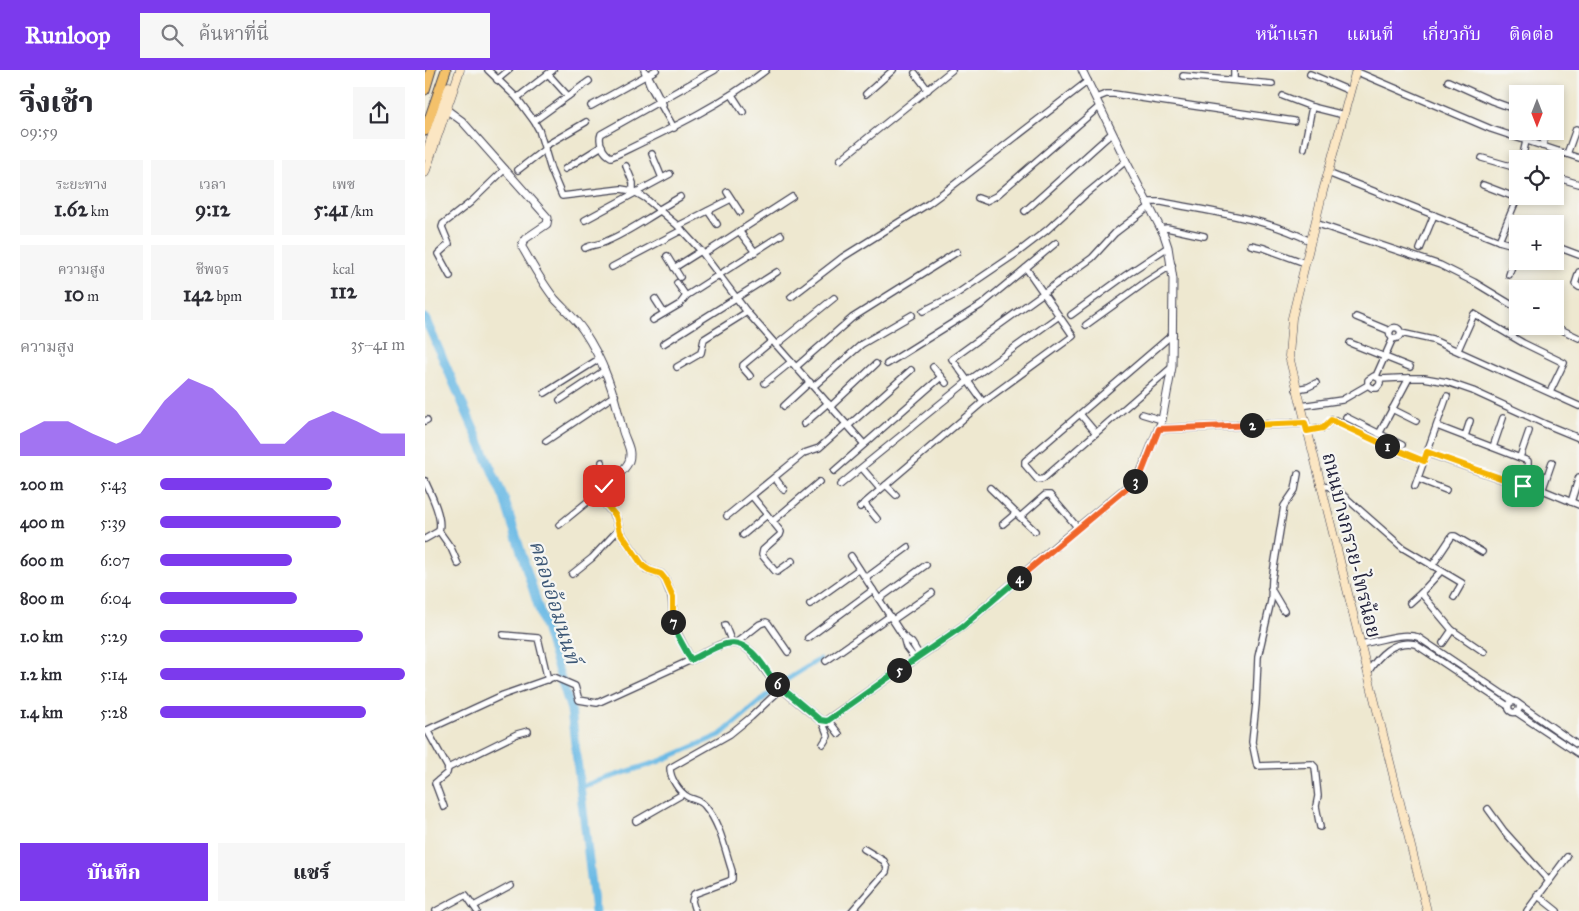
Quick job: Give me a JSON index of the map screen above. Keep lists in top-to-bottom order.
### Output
{
  "streets": {
    "main road": ["ถนนบางกรวย-ไทรน้อย"]
  },
  "water": ["คลองอ้อมนนท์"],
  "north": "bottom",
  "page": {
    "header": "Runloop",
    "search": "ค้นหาที่นี่",
    "nav": [
      "หน้าแรก",
      "แผนที่",
      "เกี่ยวกับ",
      "ติดต่อ"
    ],
    "heading": ["วิ่งเช้า", "09:59"],
    "map_buttons": ["+", "−"],
    "stats": [
      ["ระยะทาง", "1.62 km"],
      ["เวลา", "9:12"],
      ["เพซ", "5:41 /km"],
      ["ความสูง", "10 m"],
      ["ชีพจร", "142 bpm"],
      ["kcal", "112"]
    ],
    "chart": ["ความสูง", "35–41 m"],
    "pins": [
      "2",
      "1",
      "3",
      "4",
      "7",
      "5",
      "6"
    ],
    "list": [
      {
        "name": "200 m",
        "note": "5:43"
      },
      {
        "name": "400 m",
        "note": "5:39"
      },
      {
        "name": "600 m",
        "note": "6:07"
      },
      {
        "name": "800 m",
        "note": "6:04"
      },
      {
        "name": "1.0 km",
        "note": "5:29"
      },
      {
        "name": "1.2 km",
        "note": "5:14"
      },
      {
        "name": "1.4 km",
        "note": "5:28"
      }
    ],
    "buttons": ["บันทึก", "แชร์"]
  }
}
